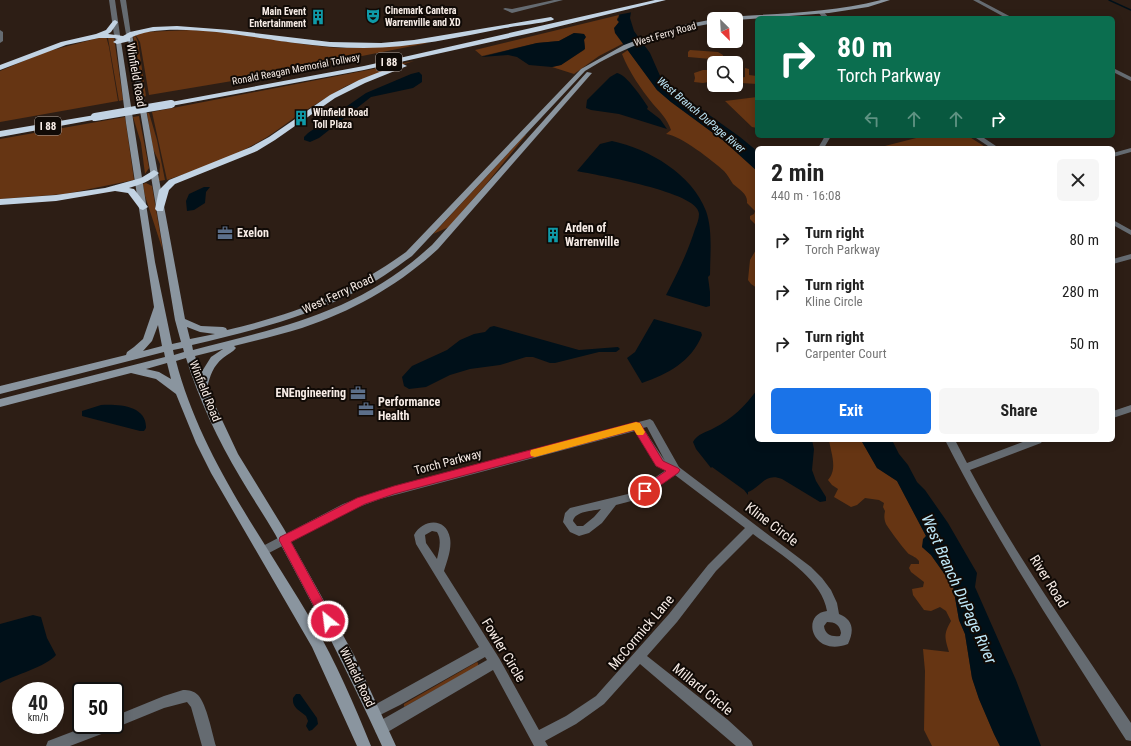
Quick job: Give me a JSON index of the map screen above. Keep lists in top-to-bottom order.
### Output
{
  "streets": {
    "highway": ["I 88", "Ronald Reagan Memorial Tollway"],
    "main road": ["West Ferry Road", "Winfield Road"],
    "street": [
      "Torch Parkway",
      "Kline Circle",
      "River Road",
      "McCormick Lane",
      "Fowler Circle",
      "Millard Circle"
    ]
  },
  "crossings": [
    ["West Ferry Road", "Winfield Road"],
    ["Winfield Road", "Torch Parkway"],
    ["Torch Parkway", "Kline Circle"],
    ["Kline Circle", "McCormick Lane"],
    ["McCormick Lane", "Fowler Circle"],
    ["McCormick Lane", "Millard Circle"]
  ],
  "water": ["West Branch DuPage River"],
  "places": {
    "theatre": ["Cinemark Cantera Warrenville and XD"],
    "building": ["Main Event Entertainment", "Winfield Road Toll Plaza", "Arden of Warrenville"],
    "office": ["Exelon", "ENEngineering", "Performance Health"]
  },
  "north": "bottom right",
  "page": {
    "turn": ["80 m", "Torch Parkway"],
    "heading": ["2 min", "440 m · 16:08"],
    "list": [
      {
        "name": "Turn right",
        "note": "Torch Parkway",
        "value": "80 m"
      },
      {
        "name": "Turn right",
        "note": "Kline Circle",
        "value": "280 m"
      },
      {
        "name": "Turn right",
        "note": "Carpenter Court",
        "value": "50 m"
      }
    ],
    "buttons": ["Exit", "Share"],
    "speed": "40 km/h",
    "limit": "50"
  }
}
